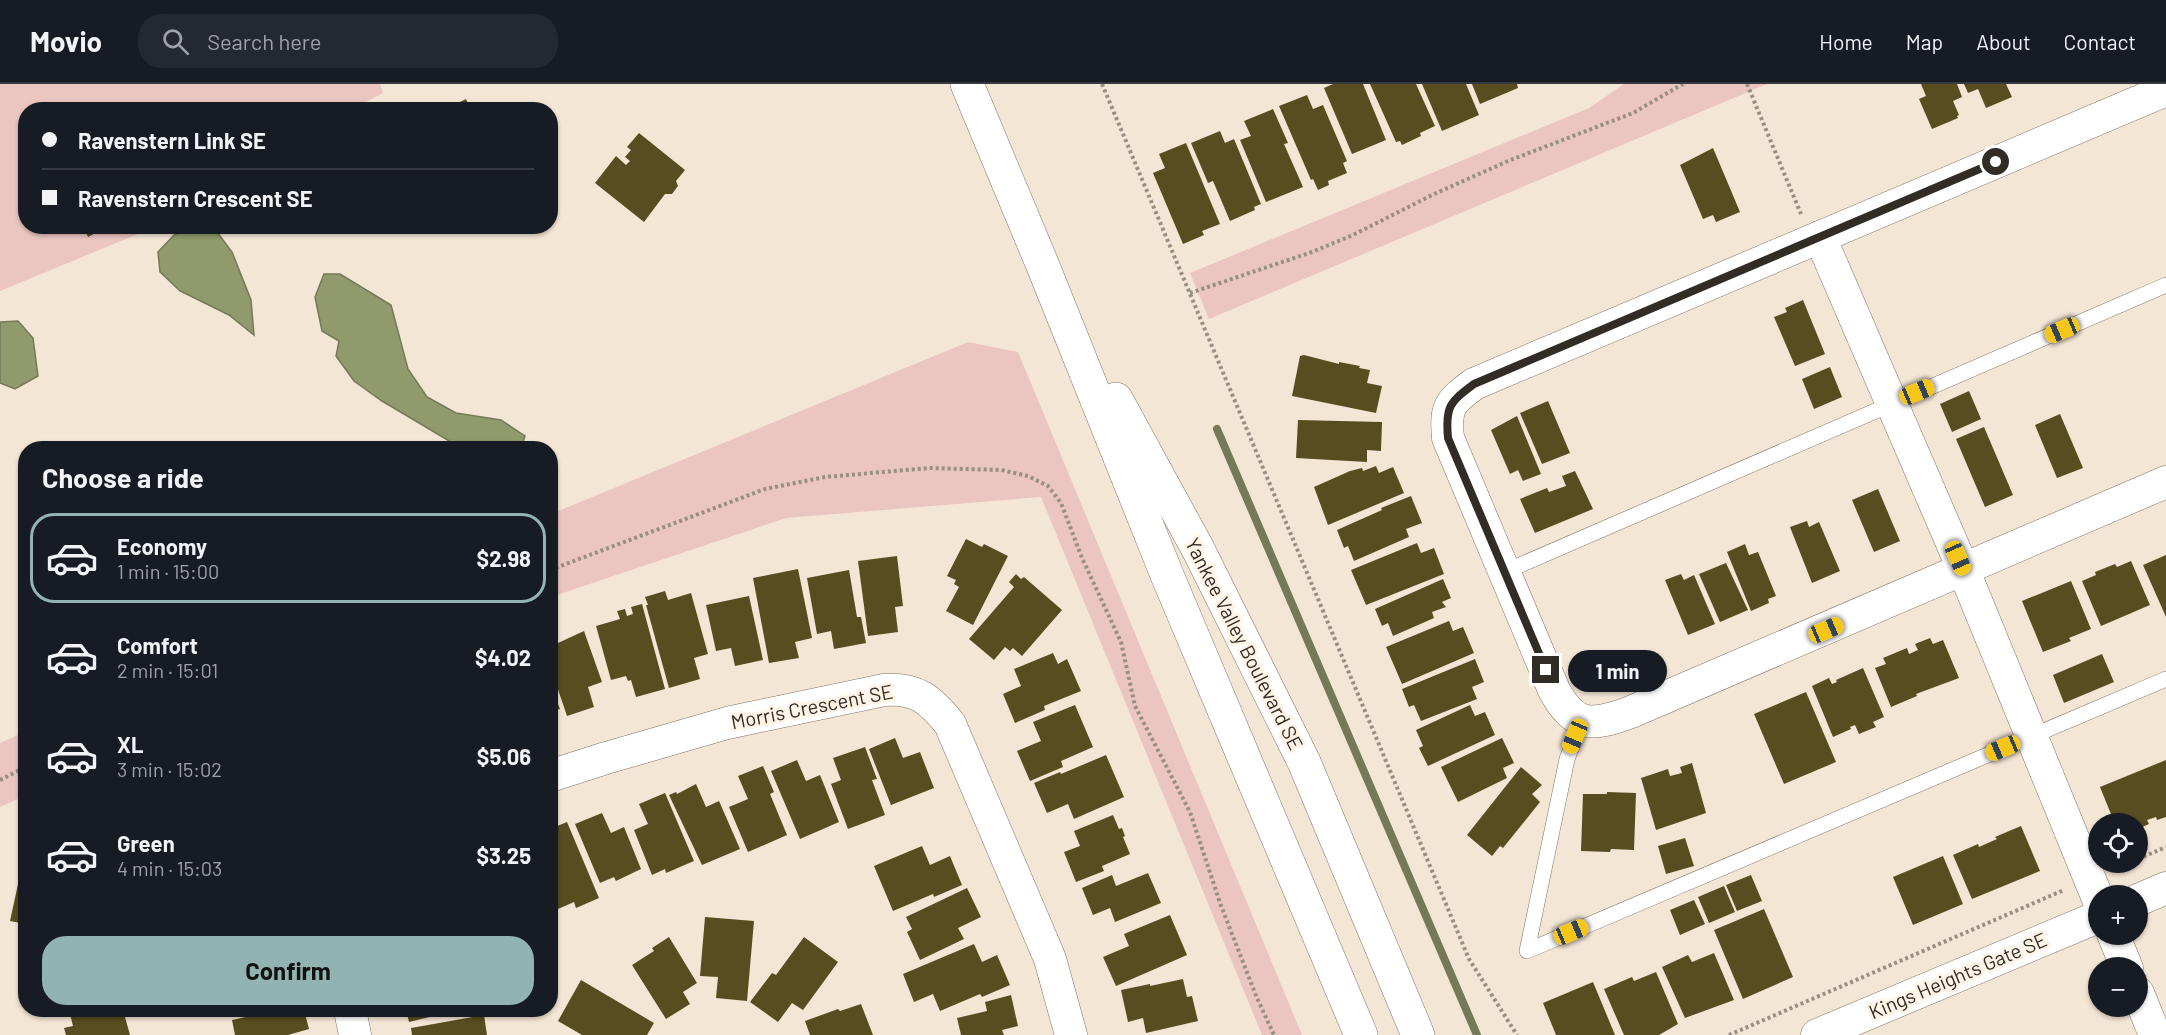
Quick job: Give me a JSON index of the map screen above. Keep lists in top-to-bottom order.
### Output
{
  "streets": {
    "street": ["Yankee Valley Boulevard SE", "Morris Crescent SE", "Kings Heights Gate SE"]
  },
  "page": {
    "header": "Movio",
    "search": "Search here",
    "nav": [
      "Home",
      "Map",
      "About",
      "Contact"
    ],
    "banner": ["Ravenstern Link SE", "Ravenstern Crescent SE"],
    "heading": "Choose a ride",
    "list": [
      {
        "name": "Economy",
        "note": "1 min · 15:00",
        "value": "$2.98"
      },
      {
        "name": "Comfort",
        "note": "2 min · 15:01",
        "value": "$4.02"
      },
      {
        "name": "XL",
        "note": "3 min · 15:02",
        "value": "$5.06"
      },
      {
        "name": "Green",
        "note": "4 min · 15:03",
        "value": "$3.25"
      }
    ],
    "bubble": "1 min",
    "map_buttons": ["+", "−"],
    "buttons": "Confirm"
  }
}
